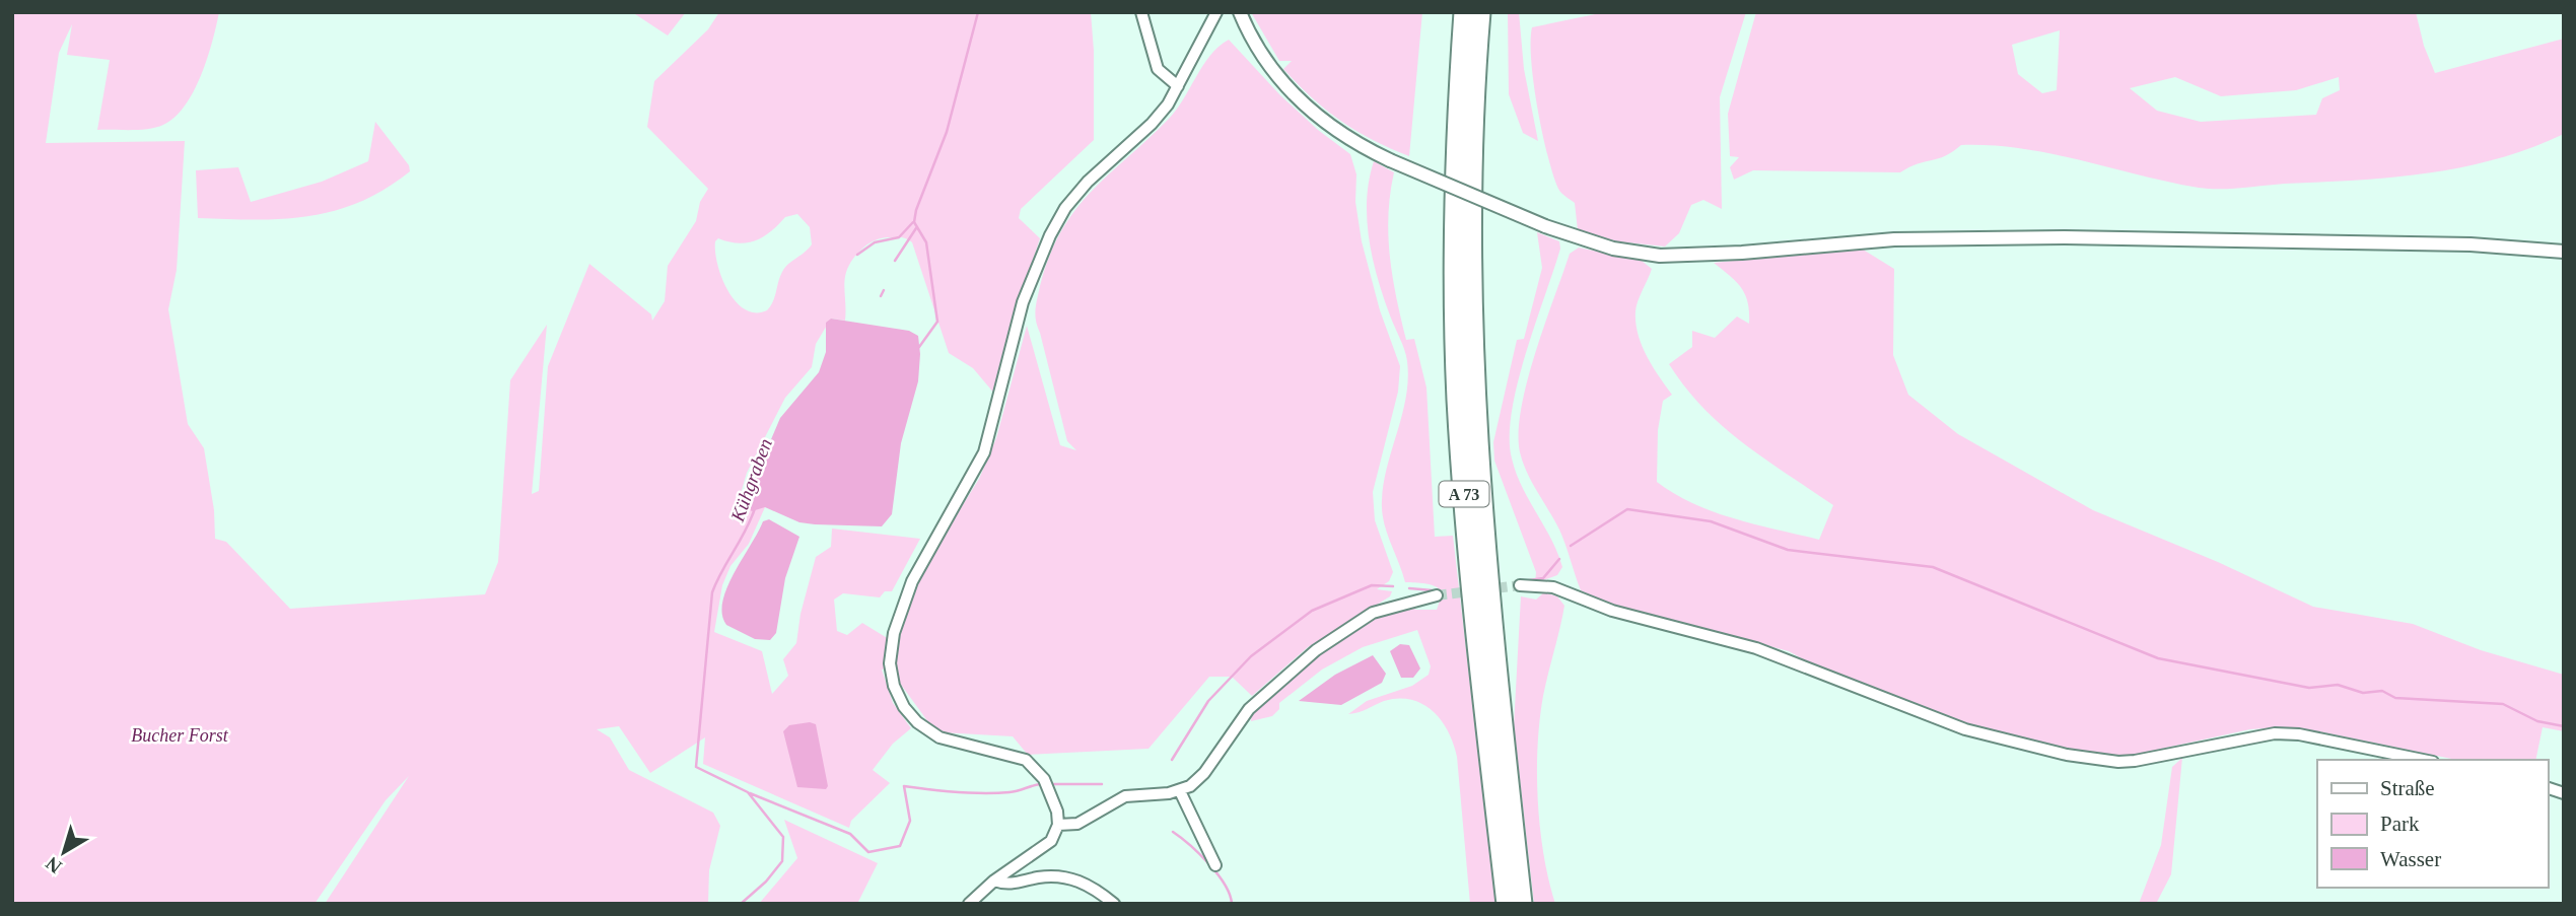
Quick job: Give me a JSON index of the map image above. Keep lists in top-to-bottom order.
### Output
{
  "streets": {
    "highway": ["A 73"]
  },
  "water": ["Kühgraben"],
  "parks": ["Bucher Forst"],
  "legend": ["Straße", "Park", "Wasser"],
  "north": "bottom left"
}
